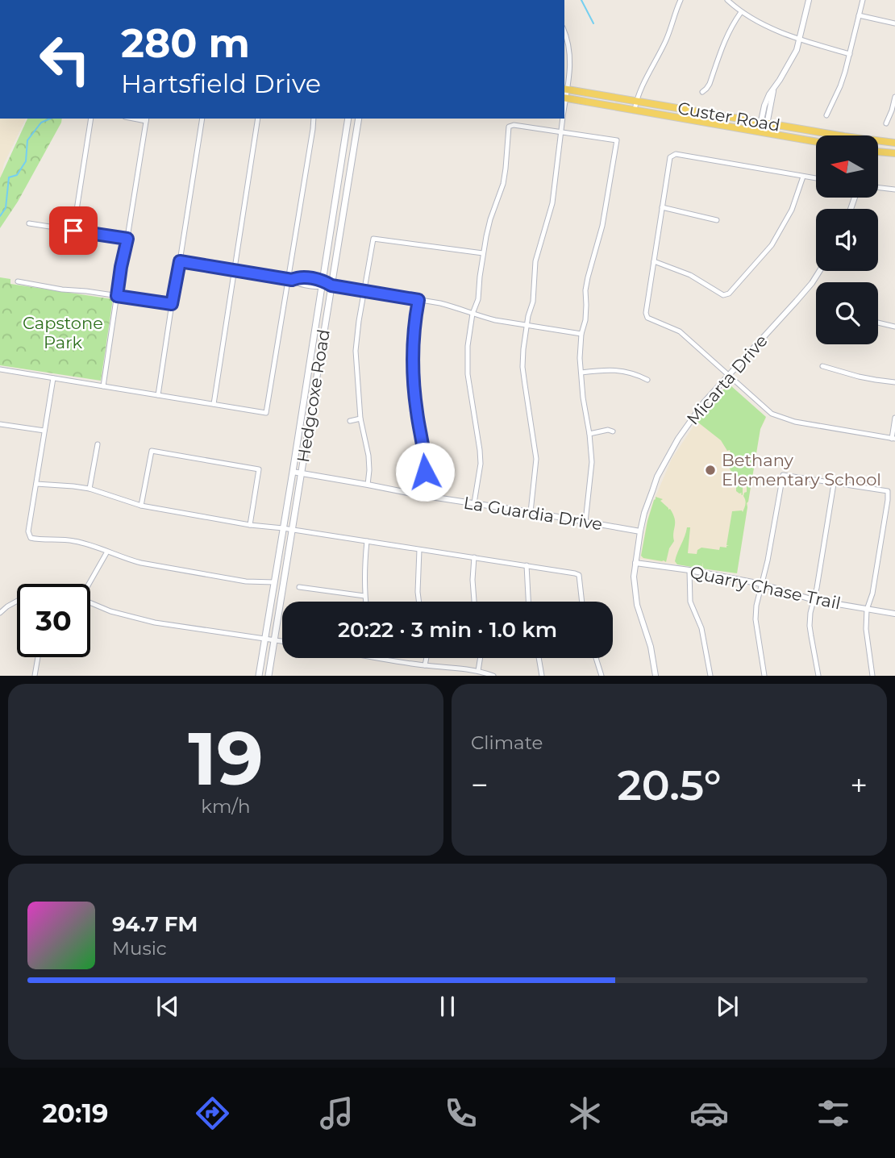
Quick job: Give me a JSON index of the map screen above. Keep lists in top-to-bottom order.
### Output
{
  "streets": {
    "main road": ["Custer Road", "Hedgcoxe Road"],
    "street": ["Micarta Drive", "La Guardia Drive", "Quarry Chase Trail"]
  },
  "crossings": [
    ["Micarta Drive", "La Guardia Drive"],
    ["Micarta Drive", "Quarry Chase Trail"],
    ["Hedgcoxe Road", "La Guardia Drive"]
  ],
  "parks": ["Capstone Park"],
  "places": ["Bethany Elementary School"],
  "north": "left",
  "page": {
    "turn": ["280 m", "Hartsfield Drive"],
    "limit": "30",
    "trip": "20:22 · 3 min · 1.0 km",
    "tile": [
      ["19", "km/h"],
      "Climate"
    ],
    "heat": ["−", "20.5°", "+"],
    "song": ["94.7 FM", "Music"],
    "tabs": "20:19"
  }
}
